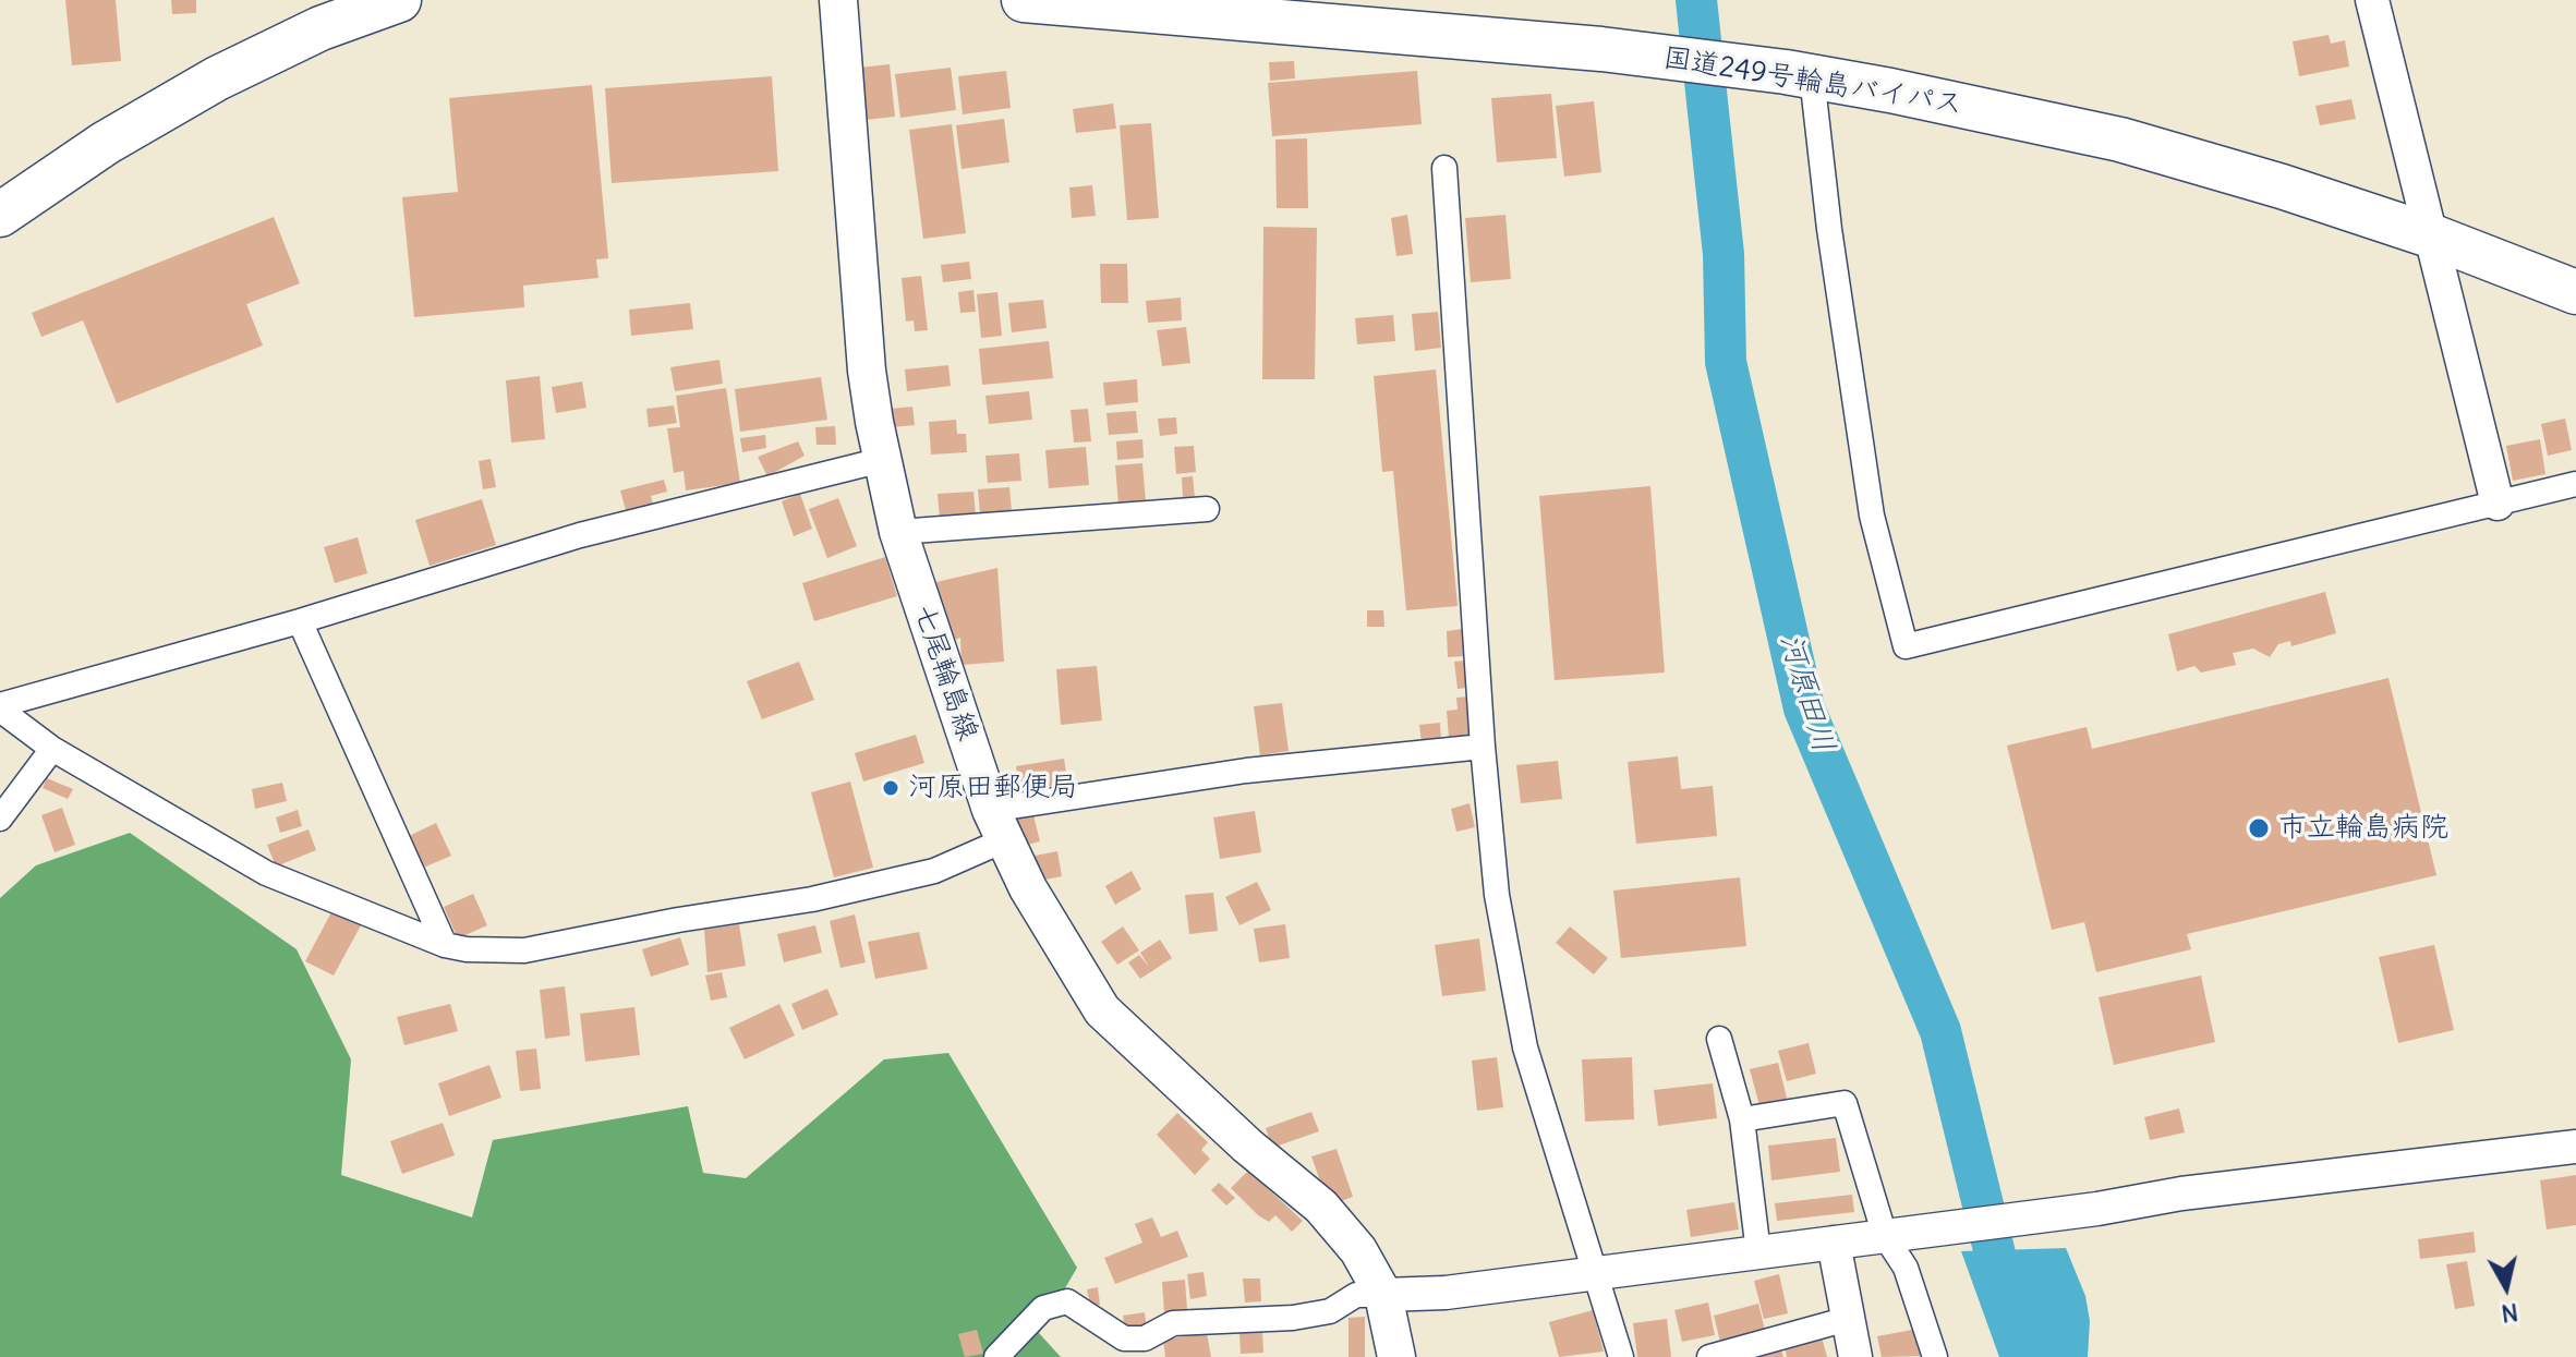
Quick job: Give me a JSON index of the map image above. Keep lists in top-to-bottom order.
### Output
{
  "streets": {
    "highway": ["国道249号輪島バイパス"],
    "main road": ["七尾輪島線"]
  },
  "water": ["河原田川"],
  "places": ["河原田郵便局", "市立輪島病院"],
  "north": "bottom"
}
